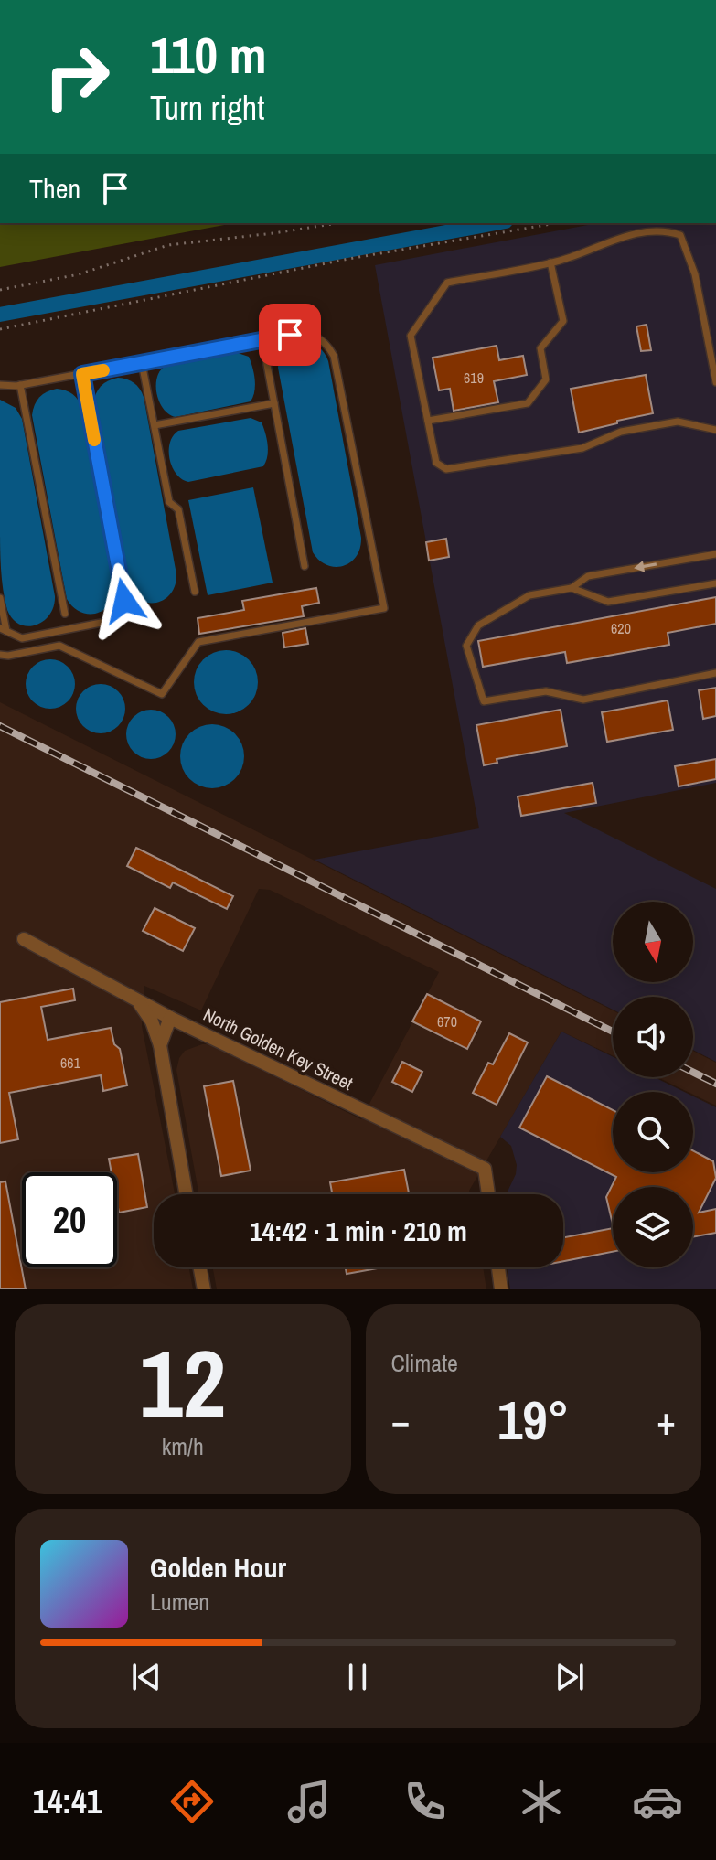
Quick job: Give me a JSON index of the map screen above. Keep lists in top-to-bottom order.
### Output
{
  "streets": {
    "street": ["North Golden Key Street"]
  },
  "house_numbers": [
    "619",
    "620",
    "670",
    "661"
  ],
  "north": "bottom",
  "page": {
    "turn": ["110 m", "Turn right"],
    "then": "Then",
    "limit": "20",
    "trip": "14:42 · 1 min · 210 m",
    "tile": [
      ["12", "km/h"],
      "Climate"
    ],
    "heat": ["−", "19°", "+"],
    "song": ["Golden Hour", "Lumen"],
    "tabs": "14:41"
  }
}
